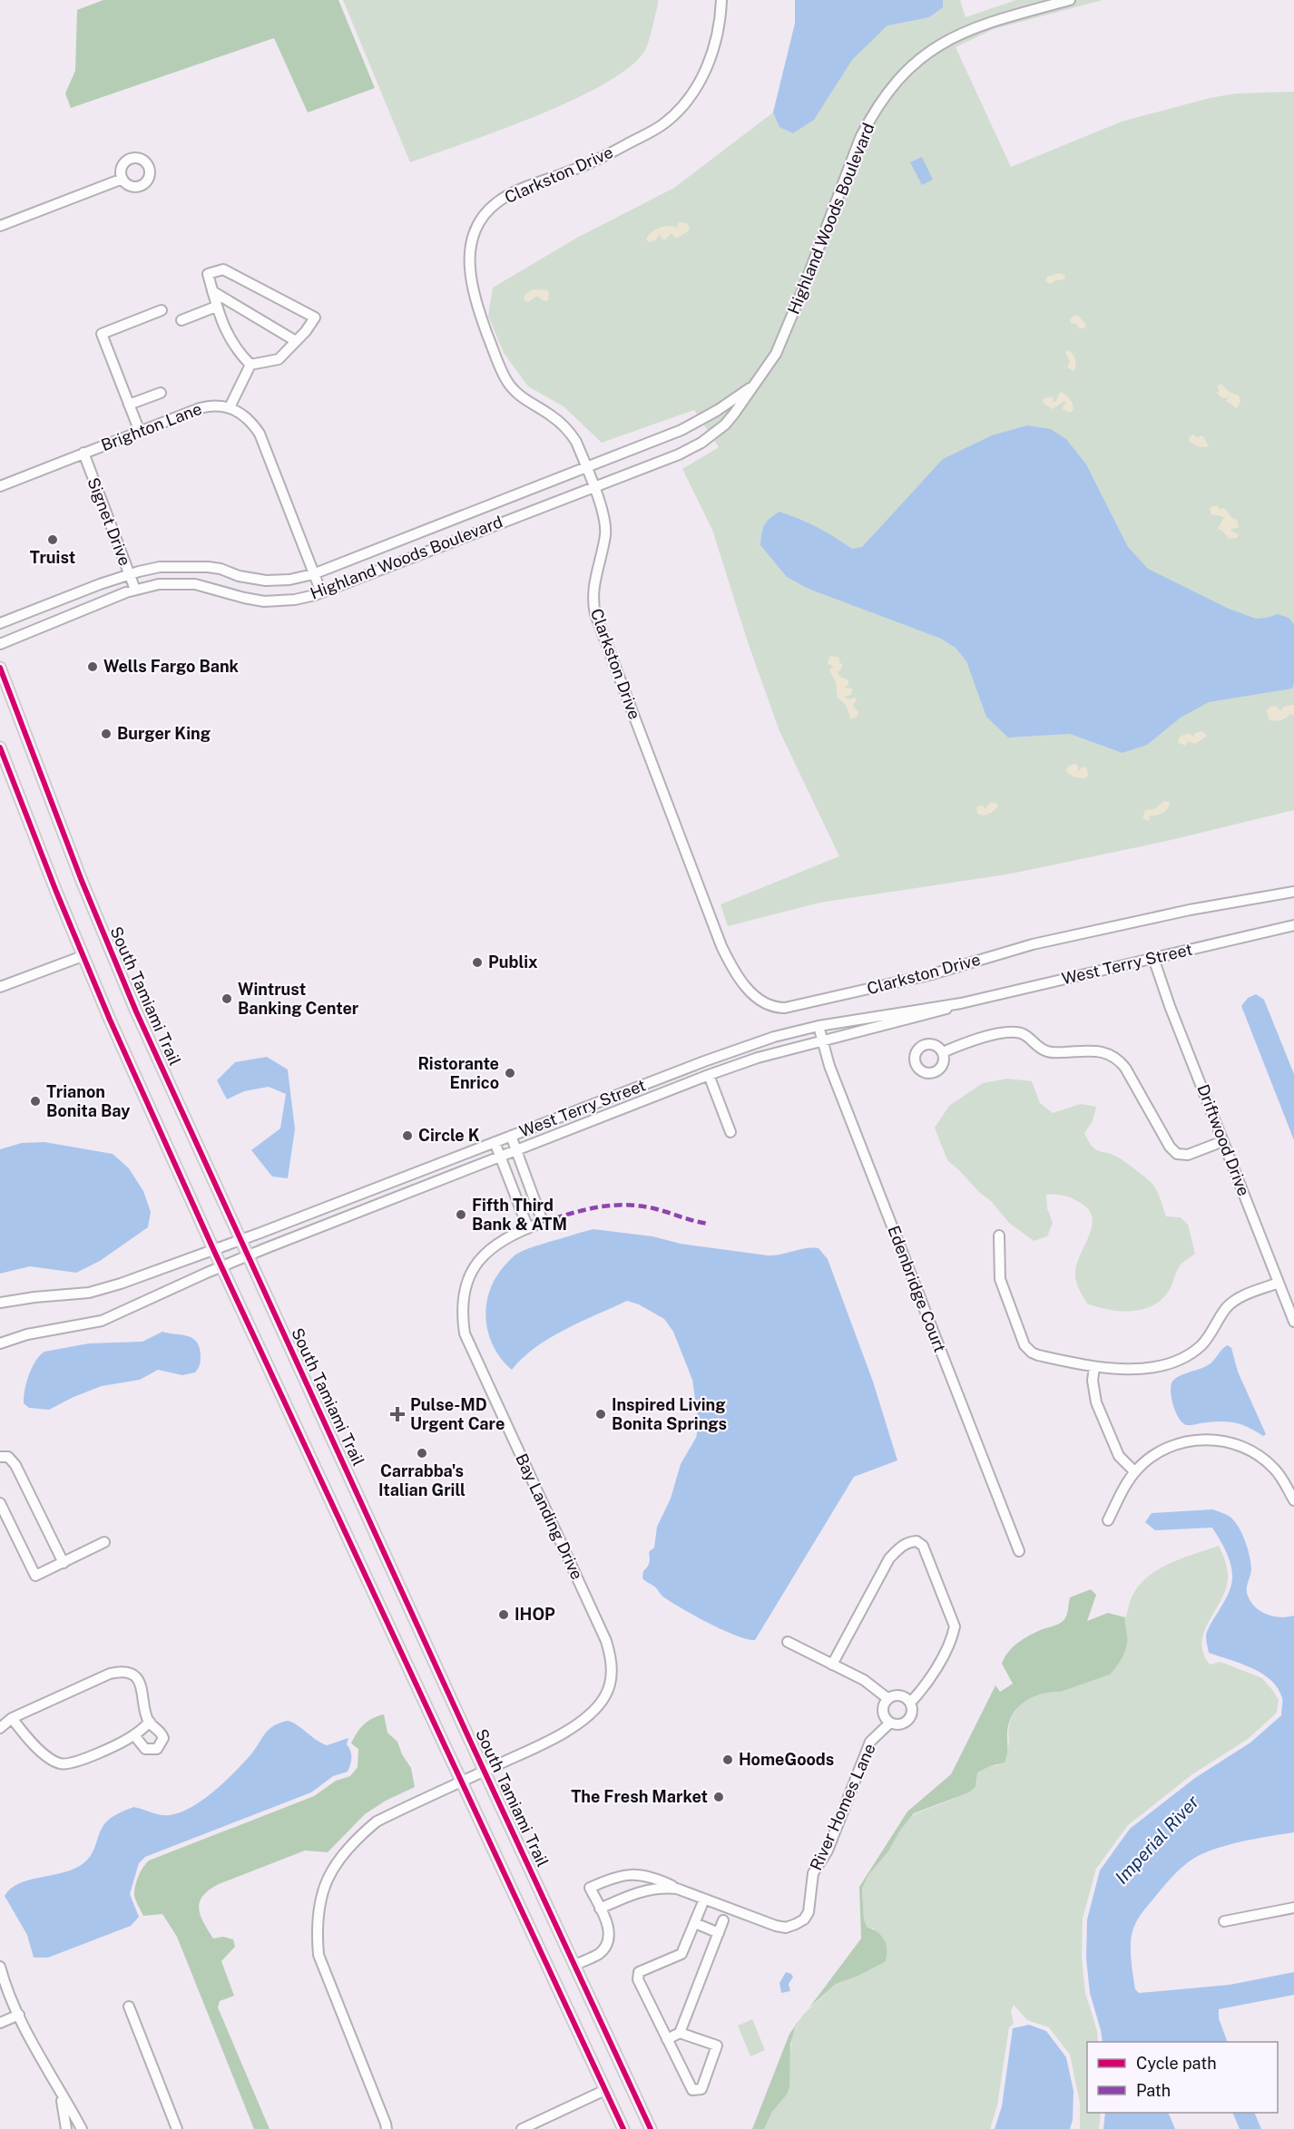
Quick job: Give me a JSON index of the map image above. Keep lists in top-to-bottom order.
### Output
{
  "streets": {
    "main road": ["South Tamiami Trail"],
    "street": [
      "Clarkston Drive",
      "Highland Woods Boulevard",
      "Brighton Lane",
      "Signet Drive",
      "West Terry Street",
      "Driftwood Drive",
      "Edenbridge Court",
      "Bay Landing Drive",
      "River Homes Lane"
    ]
  },
  "crossings": [
    ["Clarkston Drive", "Highland Woods Boulevard"],
    ["Highland Woods Boulevard", "Signet Drive"],
    ["Brighton Lane", "Signet Drive"],
    ["West Terry Street", "South Tamiami Trail"],
    ["West Terry Street", "Driftwood Drive"],
    ["West Terry Street", "Edenbridge Court"],
    ["West Terry Street", "Bay Landing Drive"],
    ["South Tamiami Trail", "Bay Landing Drive"]
  ],
  "water": ["Imperial River"],
  "places": {
    "other": [
      "Truist",
      "Wells Fargo Bank",
      "Burger King",
      "Publix",
      "Wintrust Banking Center",
      "Ristorante Enrico",
      "Trianon Bonita Bay",
      "Circle K",
      "Fifth Third Bank & ATM",
      "Inspired Living Bonita Springs",
      "Carrabba's Italian Grill",
      "IHOP",
      "HomeGoods",
      "The Fresh Market"
    ],
    "health": ["Pulse-MD Urgent Care"]
  },
  "legend": ["Cycle path", "Path"]
}
